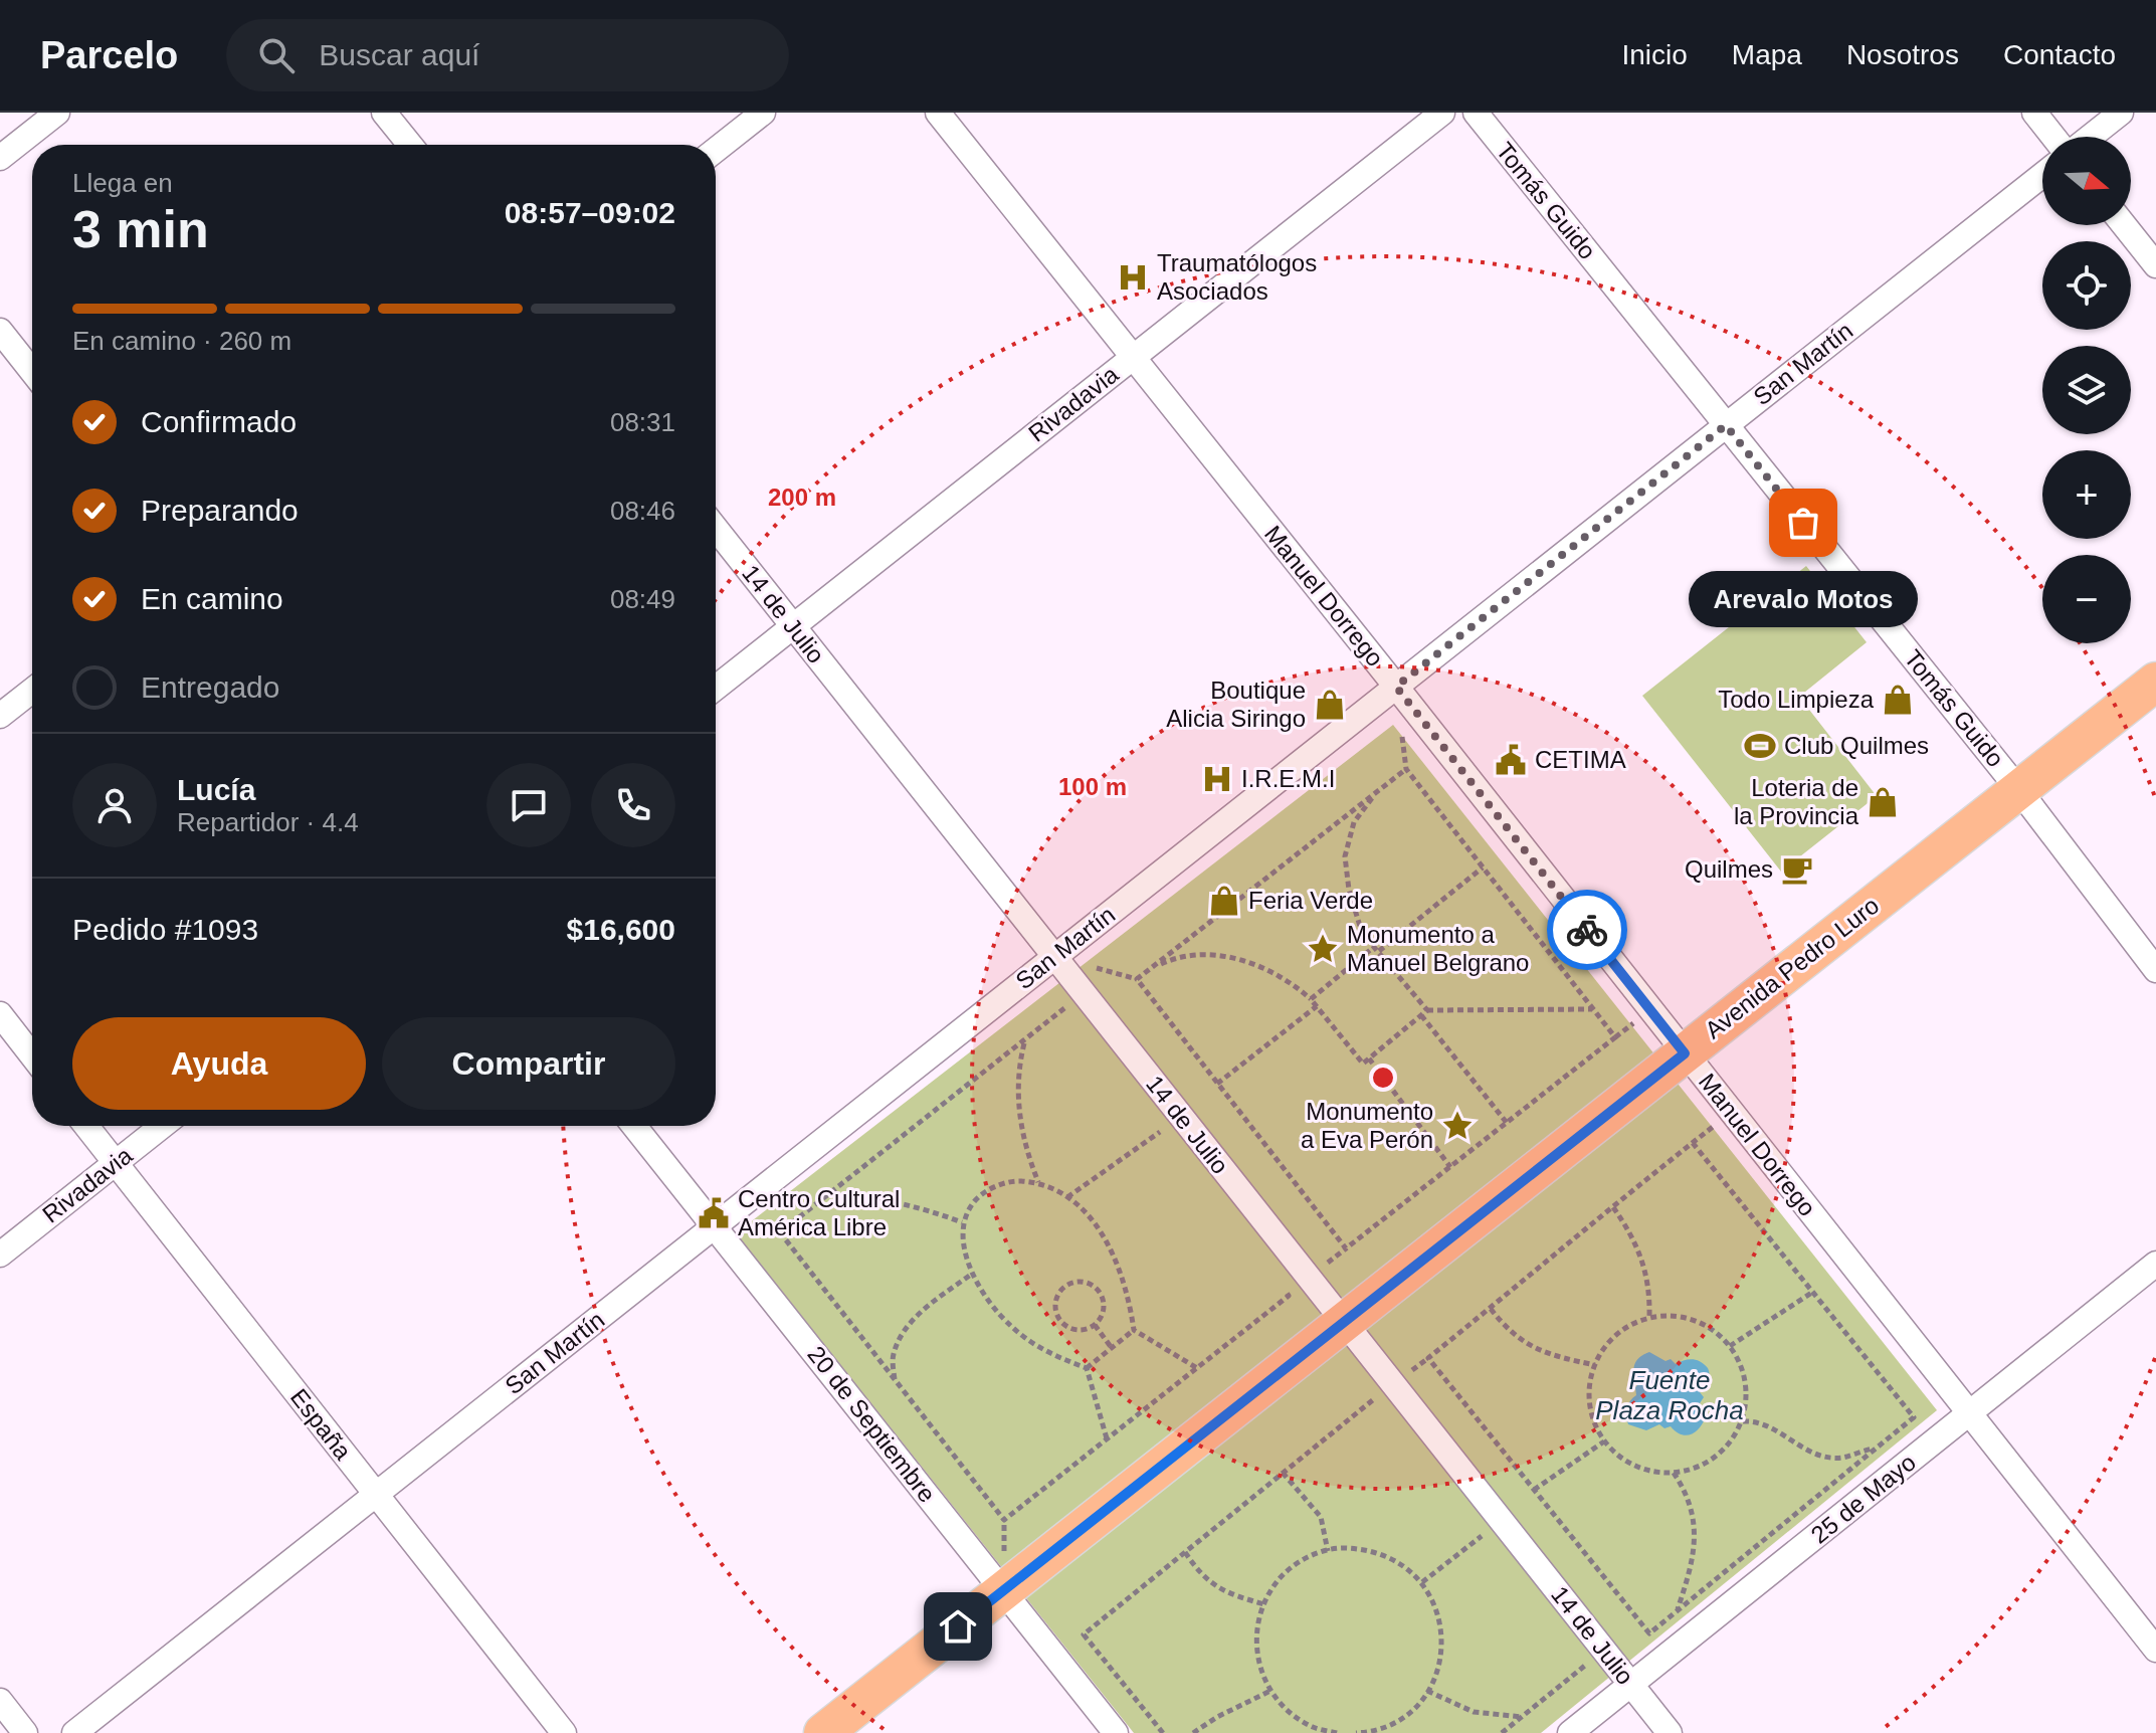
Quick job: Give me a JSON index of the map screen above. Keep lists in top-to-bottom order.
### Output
{
  "streets": {
    "main road": ["Avenida Pedro Luro"],
    "street": [
      "Tomás Guido",
      "San Martín",
      "Rivadavia",
      "Manuel Dorrego",
      "14 de Julio",
      "España",
      "20 de Septiembre",
      "25 de Mayo"
    ]
  },
  "crossings": [
    ["Tomás Guido", "San Martín"],
    ["Tomás Guido", "Avenida Pedro Luro"],
    ["San Martín", "Manuel Dorrego"],
    ["San Martín", "14 de Julio"],
    ["San Martín", "España"],
    ["San Martín", "20 de Septiembre"],
    ["Rivadavia", "Manuel Dorrego"],
    ["Rivadavia", "14 de Julio"],
    ["Rivadavia", "España"],
    ["Manuel Dorrego", "Avenida Pedro Luro"],
    ["Manuel Dorrego", "25 de Mayo"],
    ["14 de Julio", "Avenida Pedro Luro"],
    ["14 de Julio", "25 de Mayo"],
    ["Avenida Pedro Luro", "20 de Septiembre"]
  ],
  "water": ["Fuente Plaza Rocha"],
  "places": {
    "hospital": ["Traumatólogos Asociados", "I.R.E.M.I"],
    "other": ["Arevalo Motos"],
    "shop": [
      "Todo Limpieza",
      "Boutique Alicia Siringo",
      "Loteria de la Provincia",
      "Feria Verde"
    ],
    "sports": ["Club Quilmes"],
    "public building": ["CETIMA", "Centro Cultural América Libre"],
    "cafe": ["Quilmes"],
    "place": ["Monumento a Manuel Belgrano", "Monumento a Eva Perón"]
  },
  "north": "right",
  "page": {
    "header": "Parcelo",
    "search": "Buscar aquí",
    "nav": [
      "Inicio",
      "Mapa",
      "Nosotros",
      "Contacto"
    ],
    "map_buttons": ["+", "−"],
    "heading": ["3 min", "Llega en", "08:57–09:02"],
    "panel": [
      "Lucía",
      "Repartidor · 4.4",
      "Pedido #1093",
      "$16,600"
    ],
    "bar": "En camino · 260 m",
    "list": [
      ["Confirmado", "08:31"],
      ["Preparando", "08:46"],
      ["En camino", "08:49"],
      "Entregado"
    ],
    "bubble": "Arevalo Motos",
    "buttons": ["Ayuda", "Compartir"]
  },
  "rings": ["200 m", "100 m"]
}
